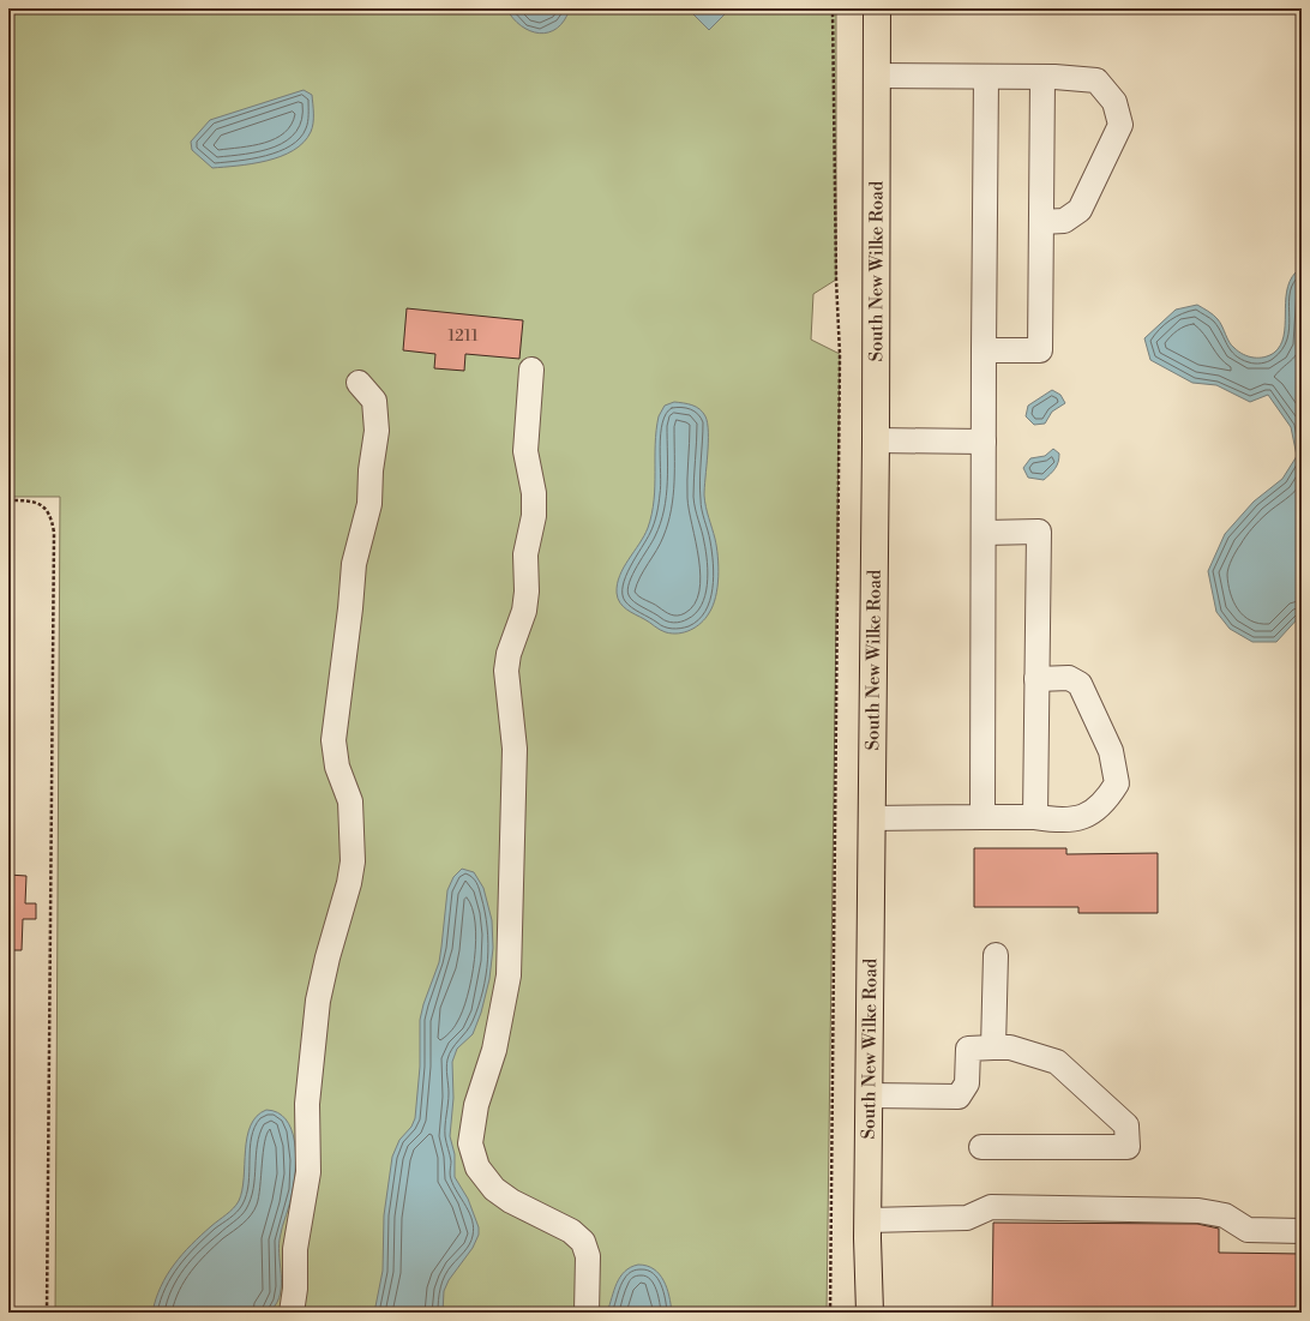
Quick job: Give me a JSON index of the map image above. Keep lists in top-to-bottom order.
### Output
{
  "streets": {
    "main road": ["South New Wilke Road"]
  },
  "house_numbers": ["1211"]
}
